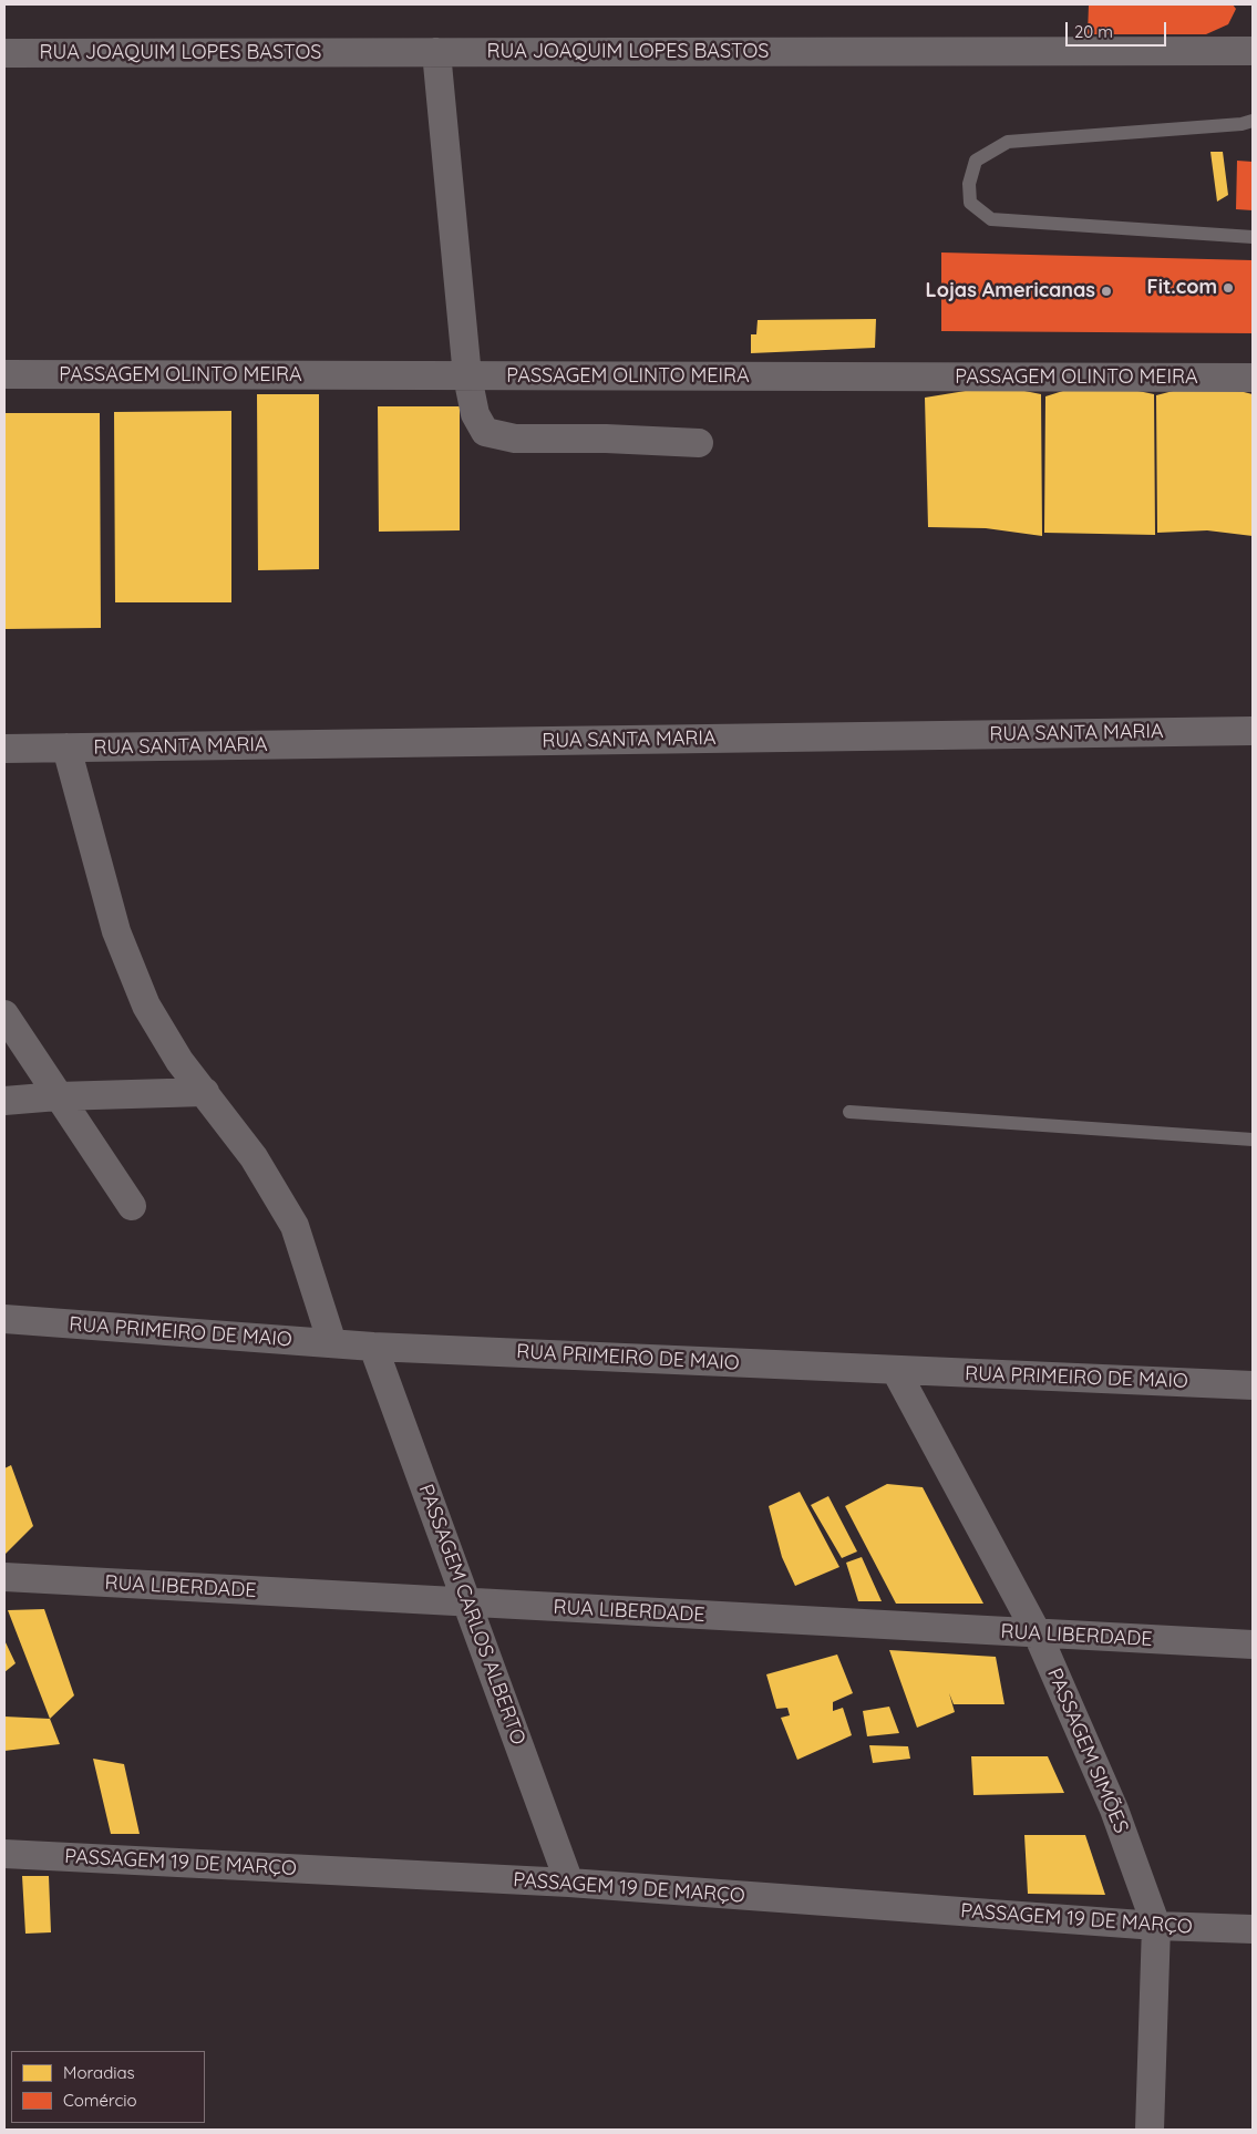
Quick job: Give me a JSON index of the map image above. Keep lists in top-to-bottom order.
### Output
{
  "streets": {
    "street": [
      "RUA JOAQUIM LOPES BASTOS",
      "PASSAGEM OLINTO MEIRA",
      "RUA SANTA MARIA",
      "RUA PRIMEIRO DE MAIO",
      "RUA LIBERDADE",
      "PASSAGEM CARLOS ALBERTO",
      "PASSAGEM SIMÕES",
      "PASSAGEM 19 DE MARÇO"
    ]
  },
  "crossings": [
    ["RUA PRIMEIRO DE MAIO", "PASSAGEM CARLOS ALBERTO"],
    ["RUA PRIMEIRO DE MAIO", "PASSAGEM SIMÕES"],
    ["RUA LIBERDADE", "PASSAGEM CARLOS ALBERTO"],
    ["RUA LIBERDADE", "PASSAGEM SIMÕES"],
    ["PASSAGEM CARLOS ALBERTO", "PASSAGEM 19 DE MARÇO"],
    ["PASSAGEM SIMÕES", "PASSAGEM 19 DE MARÇO"]
  ],
  "places": ["Fit.com", "Lojas Americanas"],
  "legend": ["Moradias", "Comércio"],
  "scale_bar": "20 m"
}
